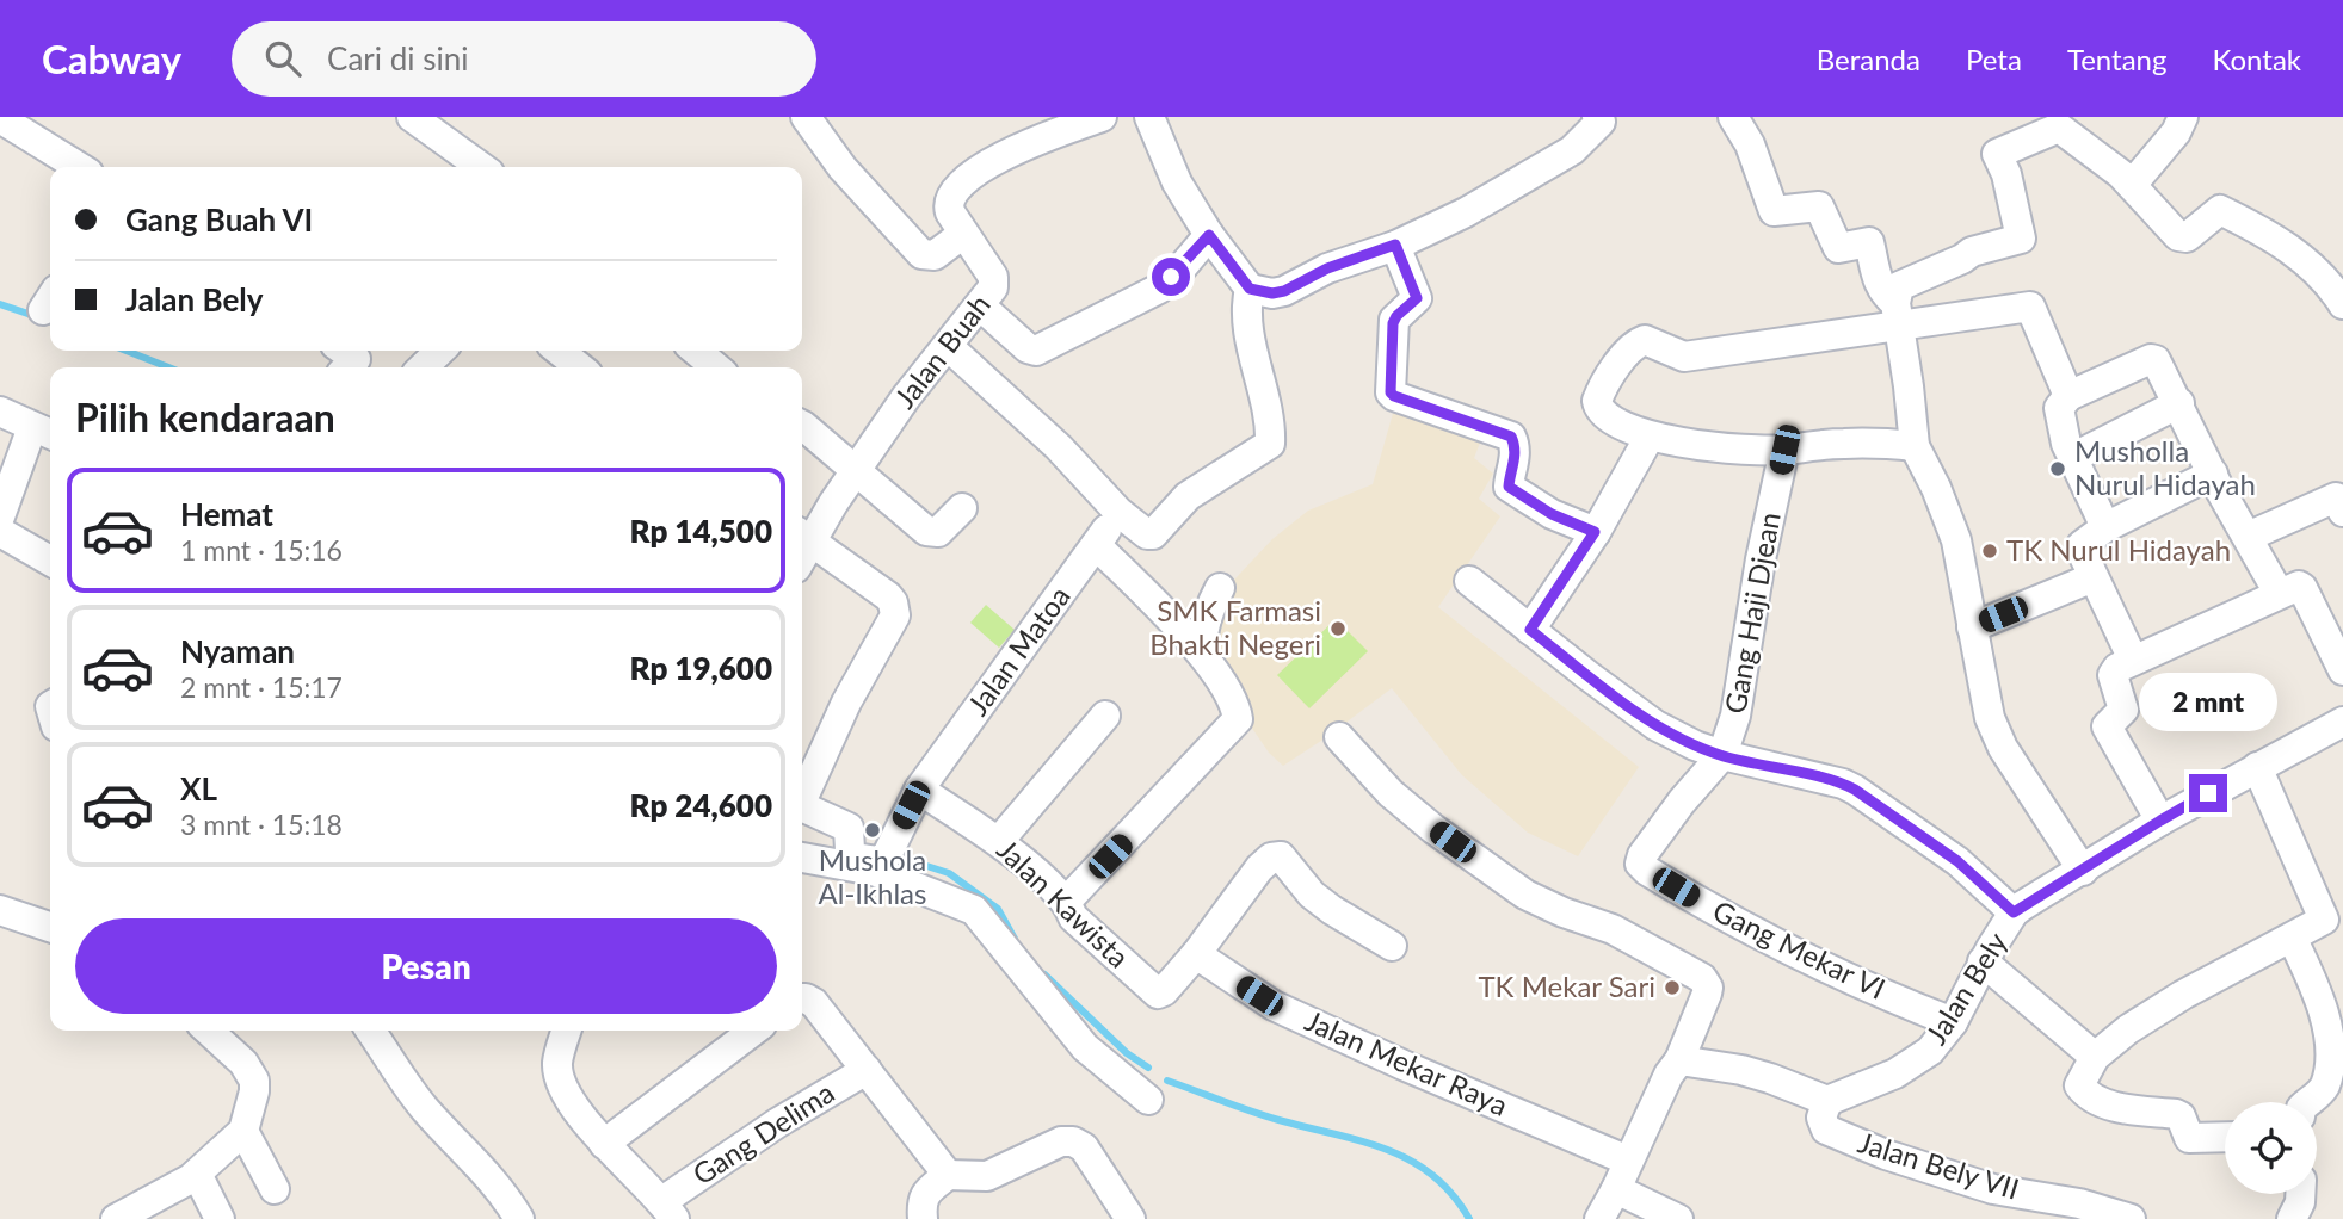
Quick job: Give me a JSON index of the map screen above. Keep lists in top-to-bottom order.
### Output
{
  "streets": {
    "street": [
      "Jalan Buah",
      "Gang Haji Djean",
      "Jalan Matoa",
      "Jalan Kawista",
      "Gang Mekar VI",
      "Jalan Bely",
      "Jalan Mekar Raya",
      "Gang Delima",
      "Jalan Bely VII"
    ]
  },
  "crossings": [
    ["Gang Haji Djean", "Gang Mekar VI"],
    ["Jalan Matoa", "Jalan Kawista"],
    ["Jalan Kawista", "Jalan Mekar Raya"],
    ["Gang Mekar VI", "Jalan Bely"],
    ["Jalan Bely", "Jalan Bely VII"]
  ],
  "places": [
    "Musholla Nurul Hidayah",
    "TK Nurul Hidayah",
    "SMK Farmasi Bhakti Negeri",
    "Mushola Al-Ikhlas",
    "TK Mekar Sari"
  ],
  "page": {
    "header": "Cabway",
    "search": "Cari di sini",
    "nav": [
      "Beranda",
      "Peta",
      "Tentang",
      "Kontak"
    ],
    "banner": ["Gang Buah VI", "Jalan Bely"],
    "heading": "Pilih kendaraan",
    "list": [
      {
        "name": "Hemat",
        "note": "1 mnt · 15:16",
        "value": "Rp 14,500"
      },
      {
        "name": "Nyaman",
        "note": "2 mnt · 15:17",
        "value": "Rp 19,600"
      },
      {
        "name": "XL",
        "note": "3 mnt · 15:18",
        "value": "Rp 24,600"
      }
    ],
    "bubble": "2 mnt",
    "buttons": "Pesan"
  }
}
